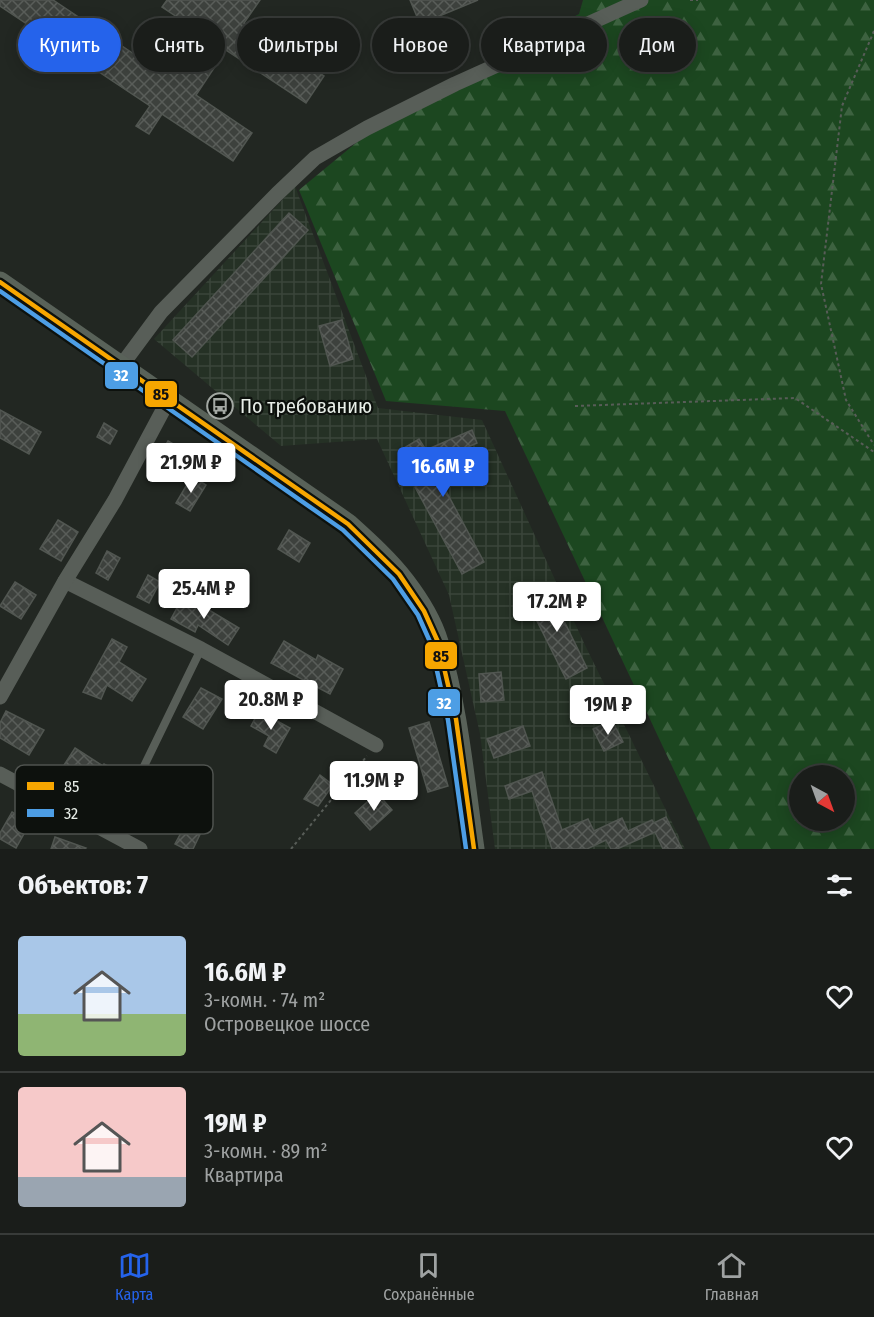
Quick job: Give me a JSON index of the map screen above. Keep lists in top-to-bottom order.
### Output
{
  "places": {
    "bus stop": ["По требованию"]
  },
  "lines": ["transit line 85", "transit line 32"],
  "legend": ["85", "32"],
  "north": "bottom right",
  "page": {
    "chip": [
      "Купить",
      "Снять",
      "Фильтры",
      "Новое",
      "Квартира",
      "Дом"
    ],
    "price": [
      "21.9M ₽",
      "16.6M ₽",
      "25.4M ₽",
      "17.2M ₽",
      "20.8M ₽",
      "19M ₽",
      "11.9M ₽"
    ],
    "heading": "Объектов: 7",
    "list": [
      {
        "name": "16.6M ₽",
        "note": "3-комн. · 74 m² · Островецкое шоссе"
      },
      {
        "name": "19M ₽",
        "note": "3-комн. · 89 m² · Квартира"
      }
    ],
    "tabs": ["Карта", "Сохранённые", "Главная"]
  }
}
